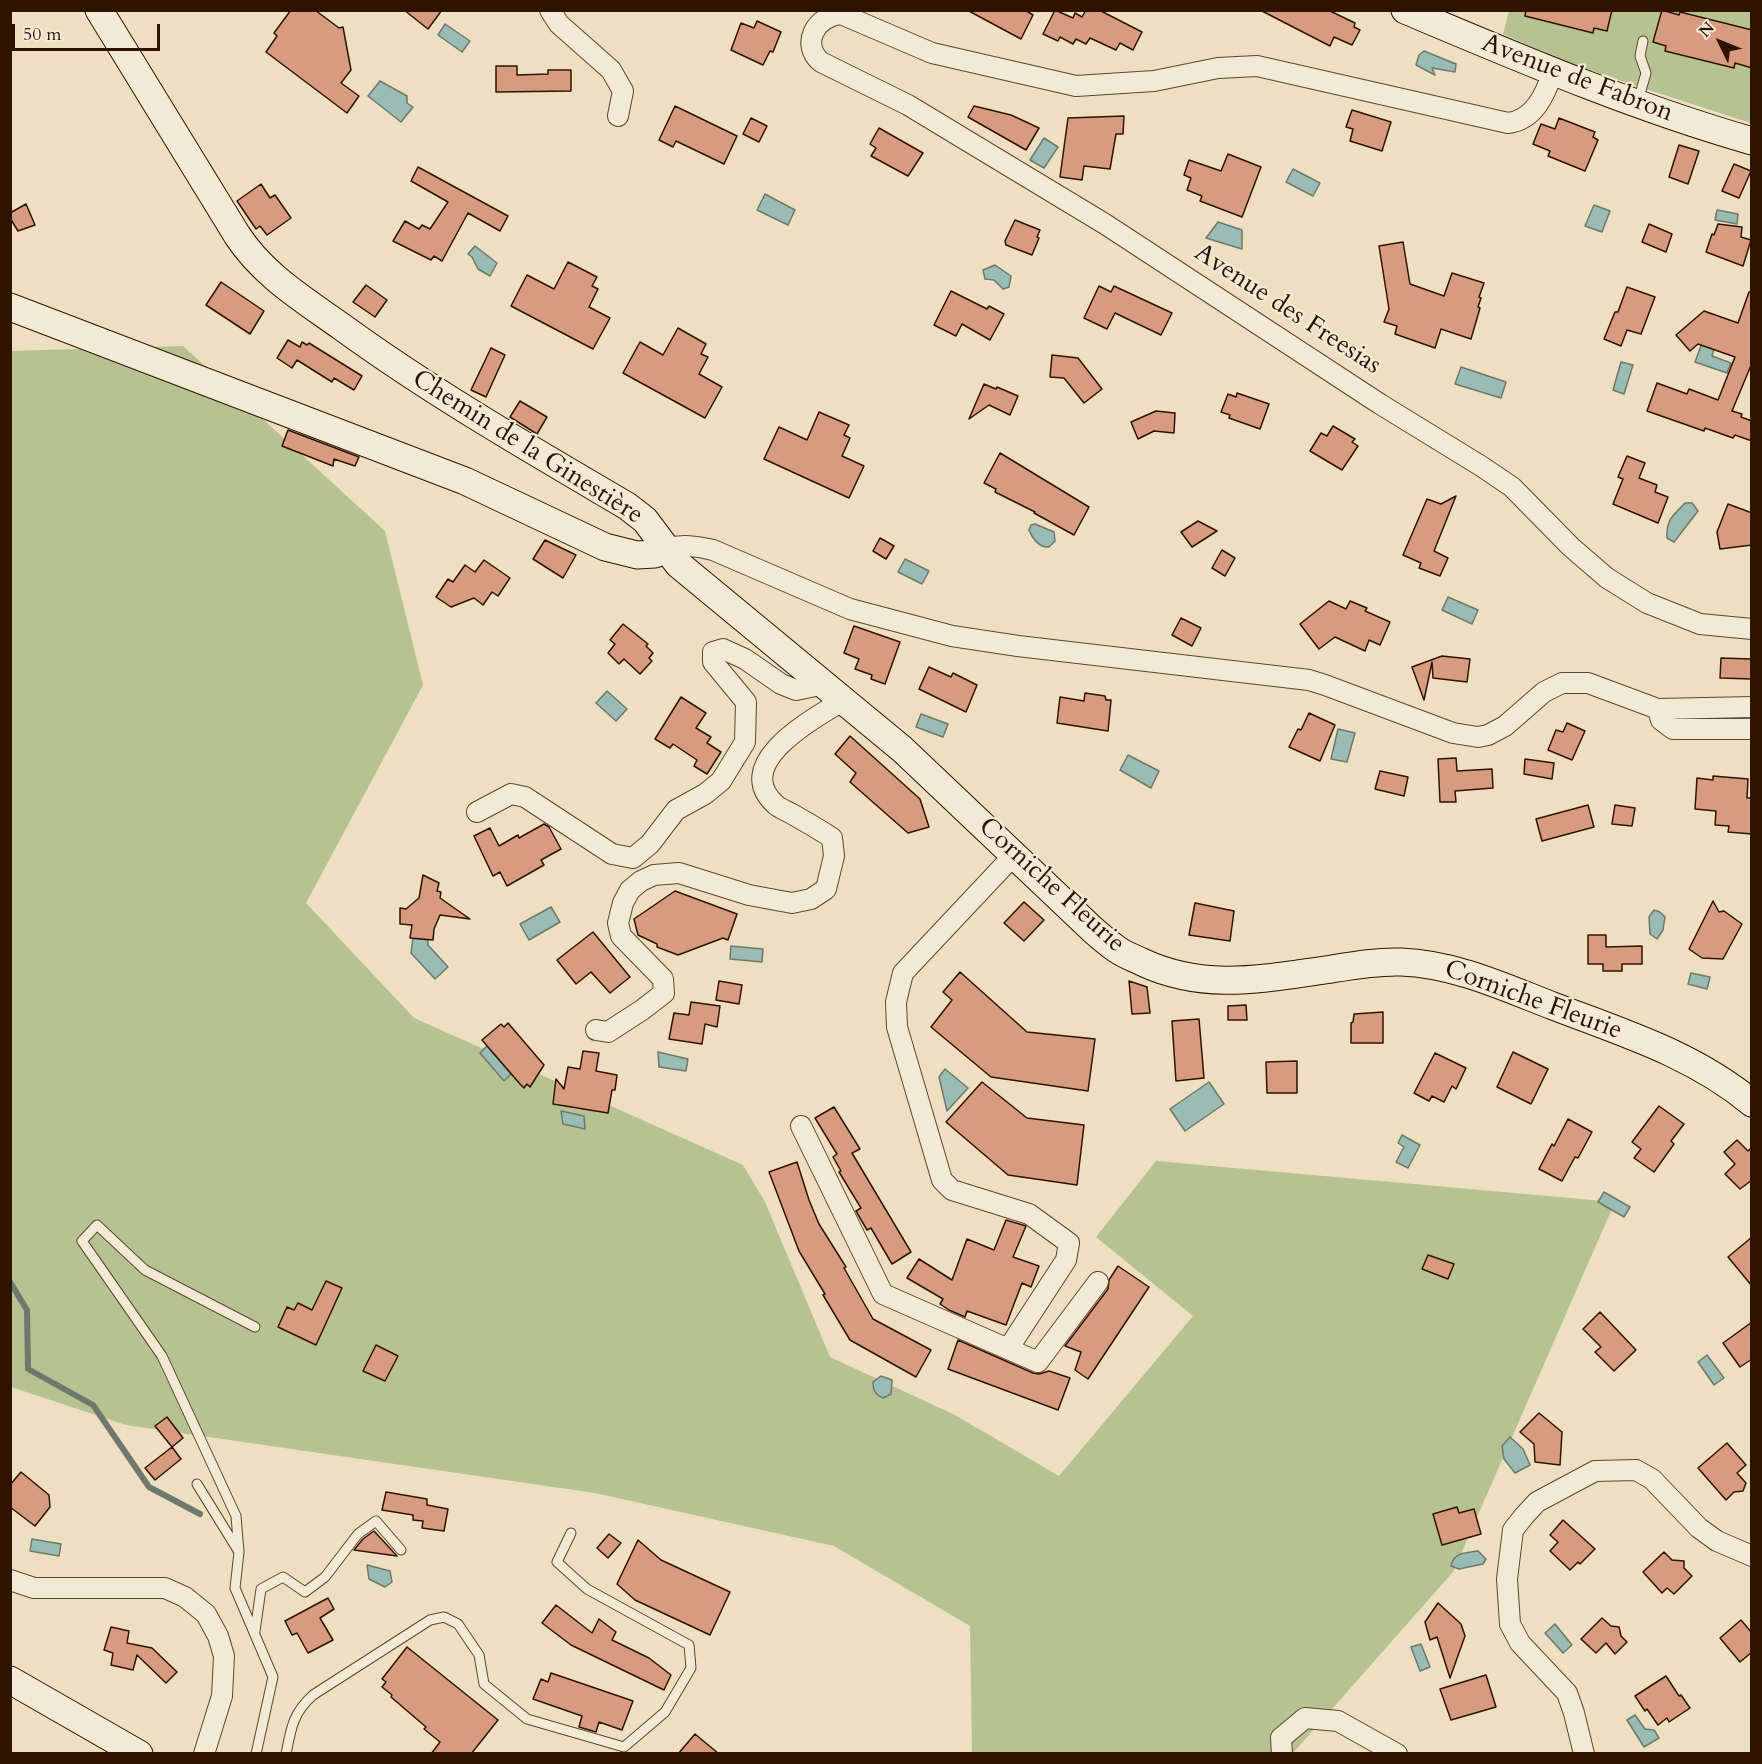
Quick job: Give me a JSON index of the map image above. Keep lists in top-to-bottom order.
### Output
{
  "streets": {
    "main road": ["Avenue de Fabron", "Chemin de la Ginestière", "Corniche Fleurie"],
    "street": ["Avenue des Freesias"]
  },
  "crossings": [
    ["Avenue de Fabron", "Avenue des Freesias"],
    ["Chemin de la Ginestière", "Corniche Fleurie"]
  ],
  "scale_bar": "50 m",
  "north": "top left"
}
